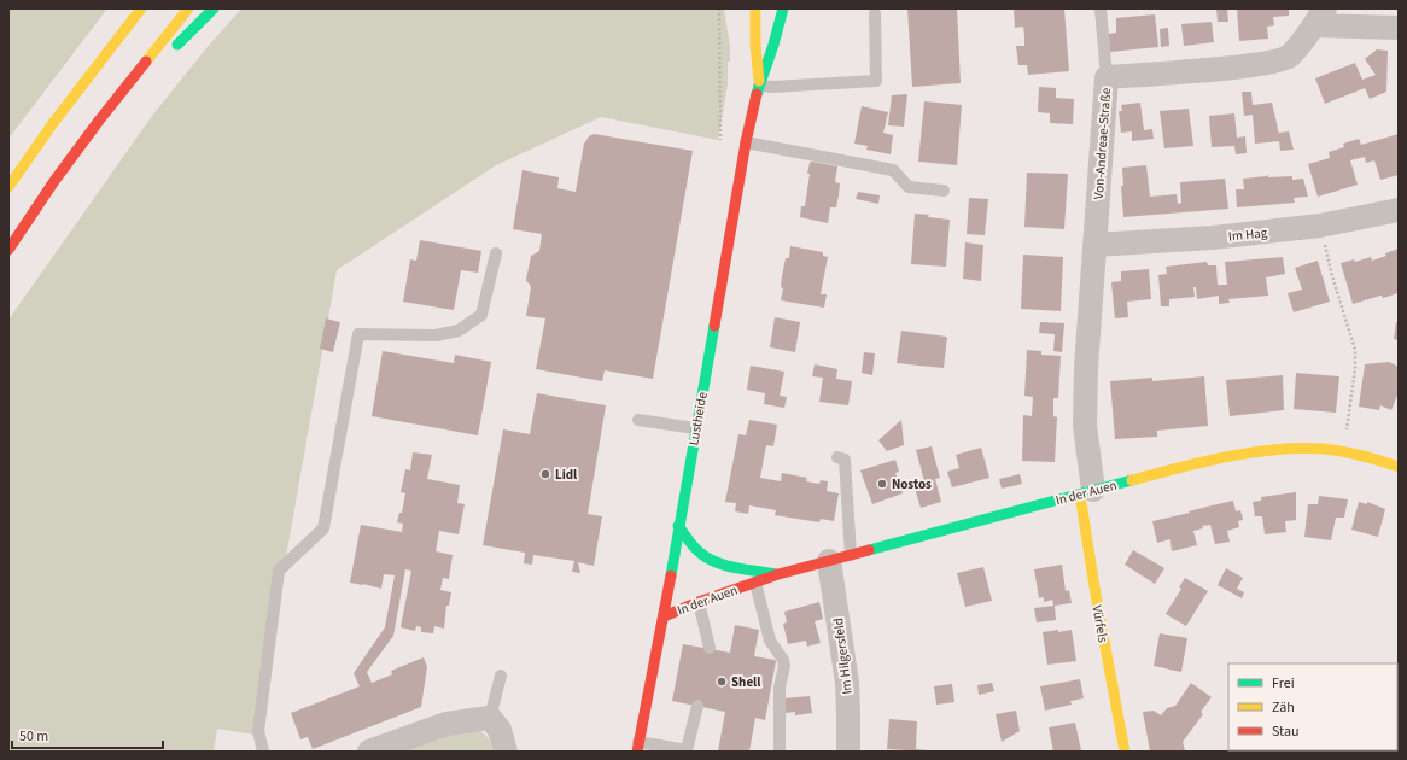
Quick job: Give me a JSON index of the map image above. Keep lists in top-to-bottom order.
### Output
{
  "streets": {
    "main road": ["Lustheide", "In der Auen", "Vürfels"],
    "street": ["Von-Andreae-Straße", "Im Hag", "Im Hilgersfeld"]
  },
  "crossings": [
    ["Von-Andreae-Straße", "Im Hag"],
    ["Von-Andreae-Straße", "In der Auen"],
    ["Von-Andreae-Straße", "Vürfels"],
    ["Lustheide", "In der Auen"],
    ["In der Auen", "Vürfels"],
    ["In der Auen", "Im Hilgersfeld"]
  ],
  "places": ["Lidl", "Nostos", "Shell"],
  "legend": ["Frei", "Zäh", "Stau"],
  "scale_bar": "50 m"
}
